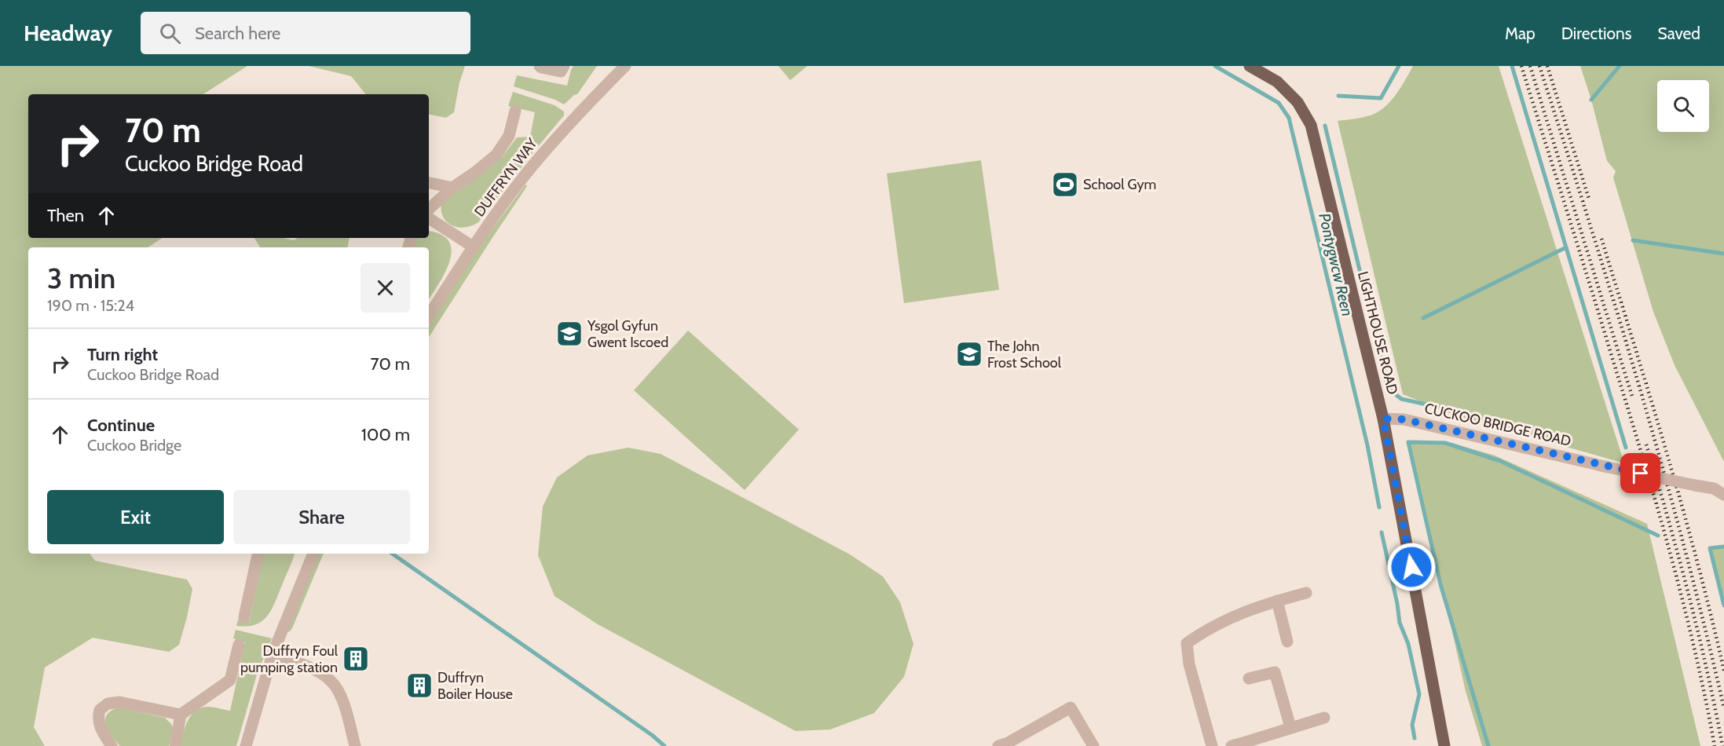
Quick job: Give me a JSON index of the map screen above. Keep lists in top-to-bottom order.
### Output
{
  "streets": {
    "main road": ["LIGHTHOUSE ROAD"],
    "street": ["DUFFRYN WAY", "CUCKOO BRIDGE ROAD"]
  },
  "crossings": [
    ["LIGHTHOUSE ROAD", "CUCKOO BRIDGE ROAD"]
  ],
  "water": ["Pontygwcw Reen"],
  "places": {
    "sports": ["School Gym"],
    "school or university": ["Ysgol Gyfun Gwent Iscoed", "The John Frost School"],
    "building": ["Duffryn Foul pumping station", "Duffryn Boiler House"]
  },
  "page": {
    "header": "Headway",
    "search": "Search here",
    "nav": ["Map", "Directions", "Saved"],
    "turn": ["70 m", "Cuckoo Bridge Road"],
    "then": "Then",
    "heading": ["3 min", "190 m · 15:24"],
    "list": [
      {
        "name": "Turn right",
        "note": "Cuckoo Bridge Road",
        "value": "70 m"
      },
      {
        "name": "Continue",
        "note": "Cuckoo Bridge",
        "value": "100 m"
      }
    ],
    "buttons": ["Exit", "Share"]
  }
}
